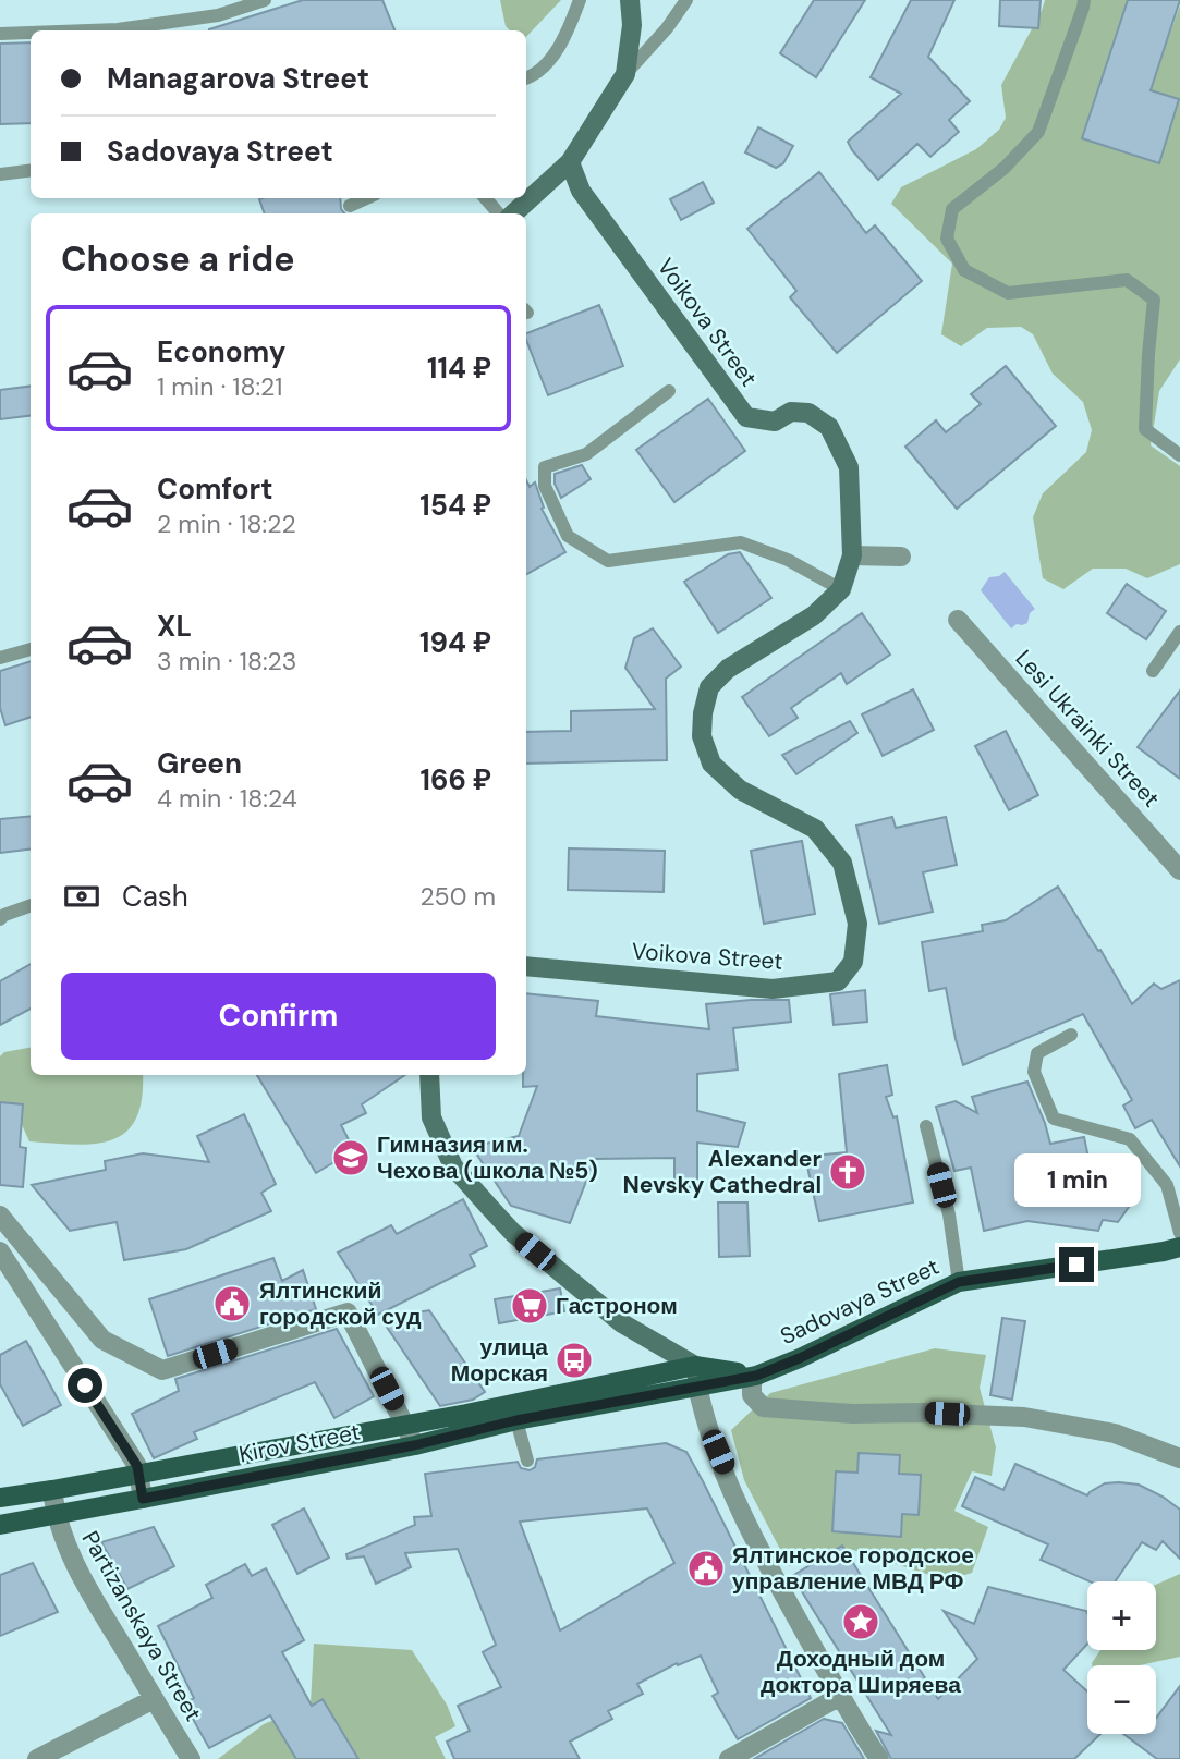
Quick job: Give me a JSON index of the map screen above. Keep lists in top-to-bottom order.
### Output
{
  "streets": {
    "main road": ["Sadovaya Street", "Kirov Street"],
    "street": ["Voikova Street", "Lesi Ukrainki Street", "Partizanskaya Street"]
  },
  "crossings": [
    ["Sadovaya Street", "Kirov Street"],
    ["Kirov Street", "Partizanskaya Street"]
  ],
  "places": {
    "school or university": ["Гимназия им. Чехова (школа №5)"],
    "church": ["Alexander Nevsky Cathedral"],
    "public building": ["Ялтинский городской суд", "Ялтинское городское управление МВД РФ"],
    "supermarket": ["Гастроном"],
    "bus stop": ["улица Морская"],
    "place": ["Доходный дом доктора Ширяева"]
  },
  "page": {
    "banner": ["Managarova Street", "Sadovaya Street"],
    "heading": "Choose a ride",
    "list": [
      {
        "name": "Economy",
        "note": "1 min · 18:21",
        "value": "114 ₽"
      },
      {
        "name": "Comfort",
        "note": "2 min · 18:22",
        "value": "154 ₽"
      },
      {
        "name": "XL",
        "note": "3 min · 18:23",
        "value": "194 ₽"
      },
      {
        "name": "Green",
        "note": "4 min · 18:24",
        "value": "166 ₽"
      }
    ],
    "pay": ["Cash", "250 m"],
    "buttons": "Confirm",
    "bubble": "1 min",
    "map_buttons": ["+", "−"]
  }
}
